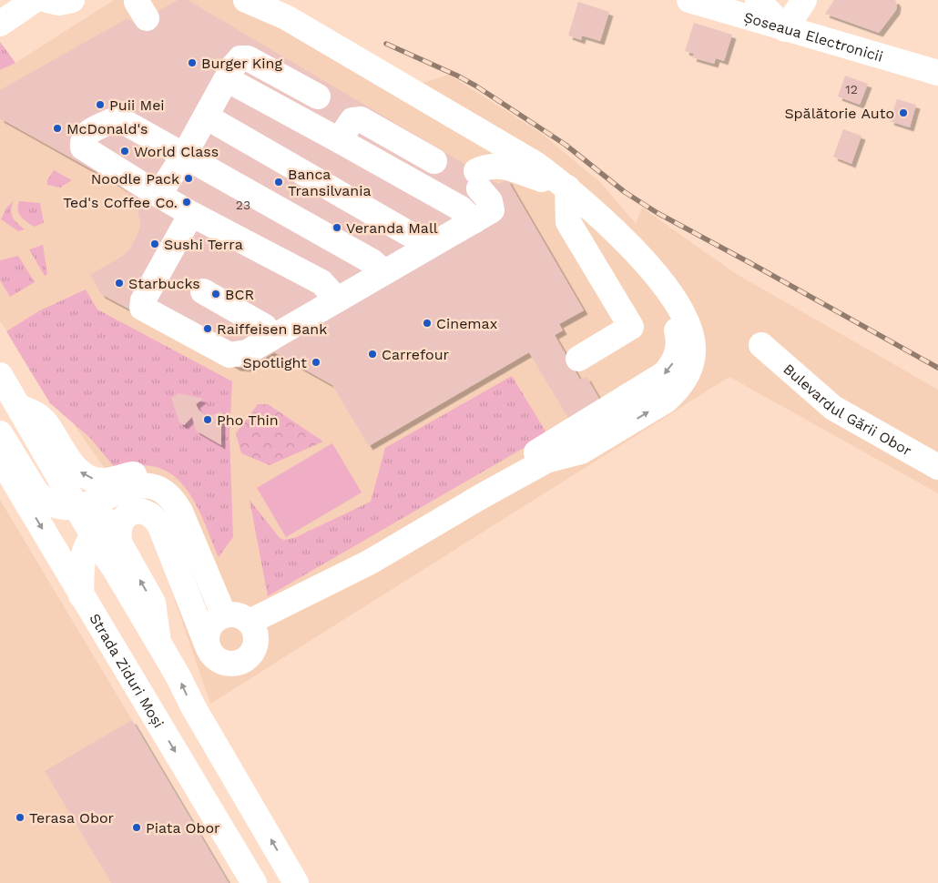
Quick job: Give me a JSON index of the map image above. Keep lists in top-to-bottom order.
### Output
{
  "streets": {
    "main road": ["Șoseaua Electronicii", "Bulevardul Gării Obor", "Strada Ziduri Moși"]
  },
  "places": [
    "Burger King",
    "Puii Mei",
    "Spălătorie Auto",
    "McDonald's",
    "World Class",
    "Noodle Pack",
    "Banca Transilvania",
    "Ted's Coffee Co.",
    "Veranda Mall",
    "Sushi Terra",
    "Starbucks",
    "BCR",
    "Cinemax",
    "Raiffeisen Bank",
    "Carrefour",
    "Spotlight",
    "Pho Thin",
    "Terasa Obor",
    "Piata Obor"
  ],
  "house_numbers": ["12", "23"]
}
